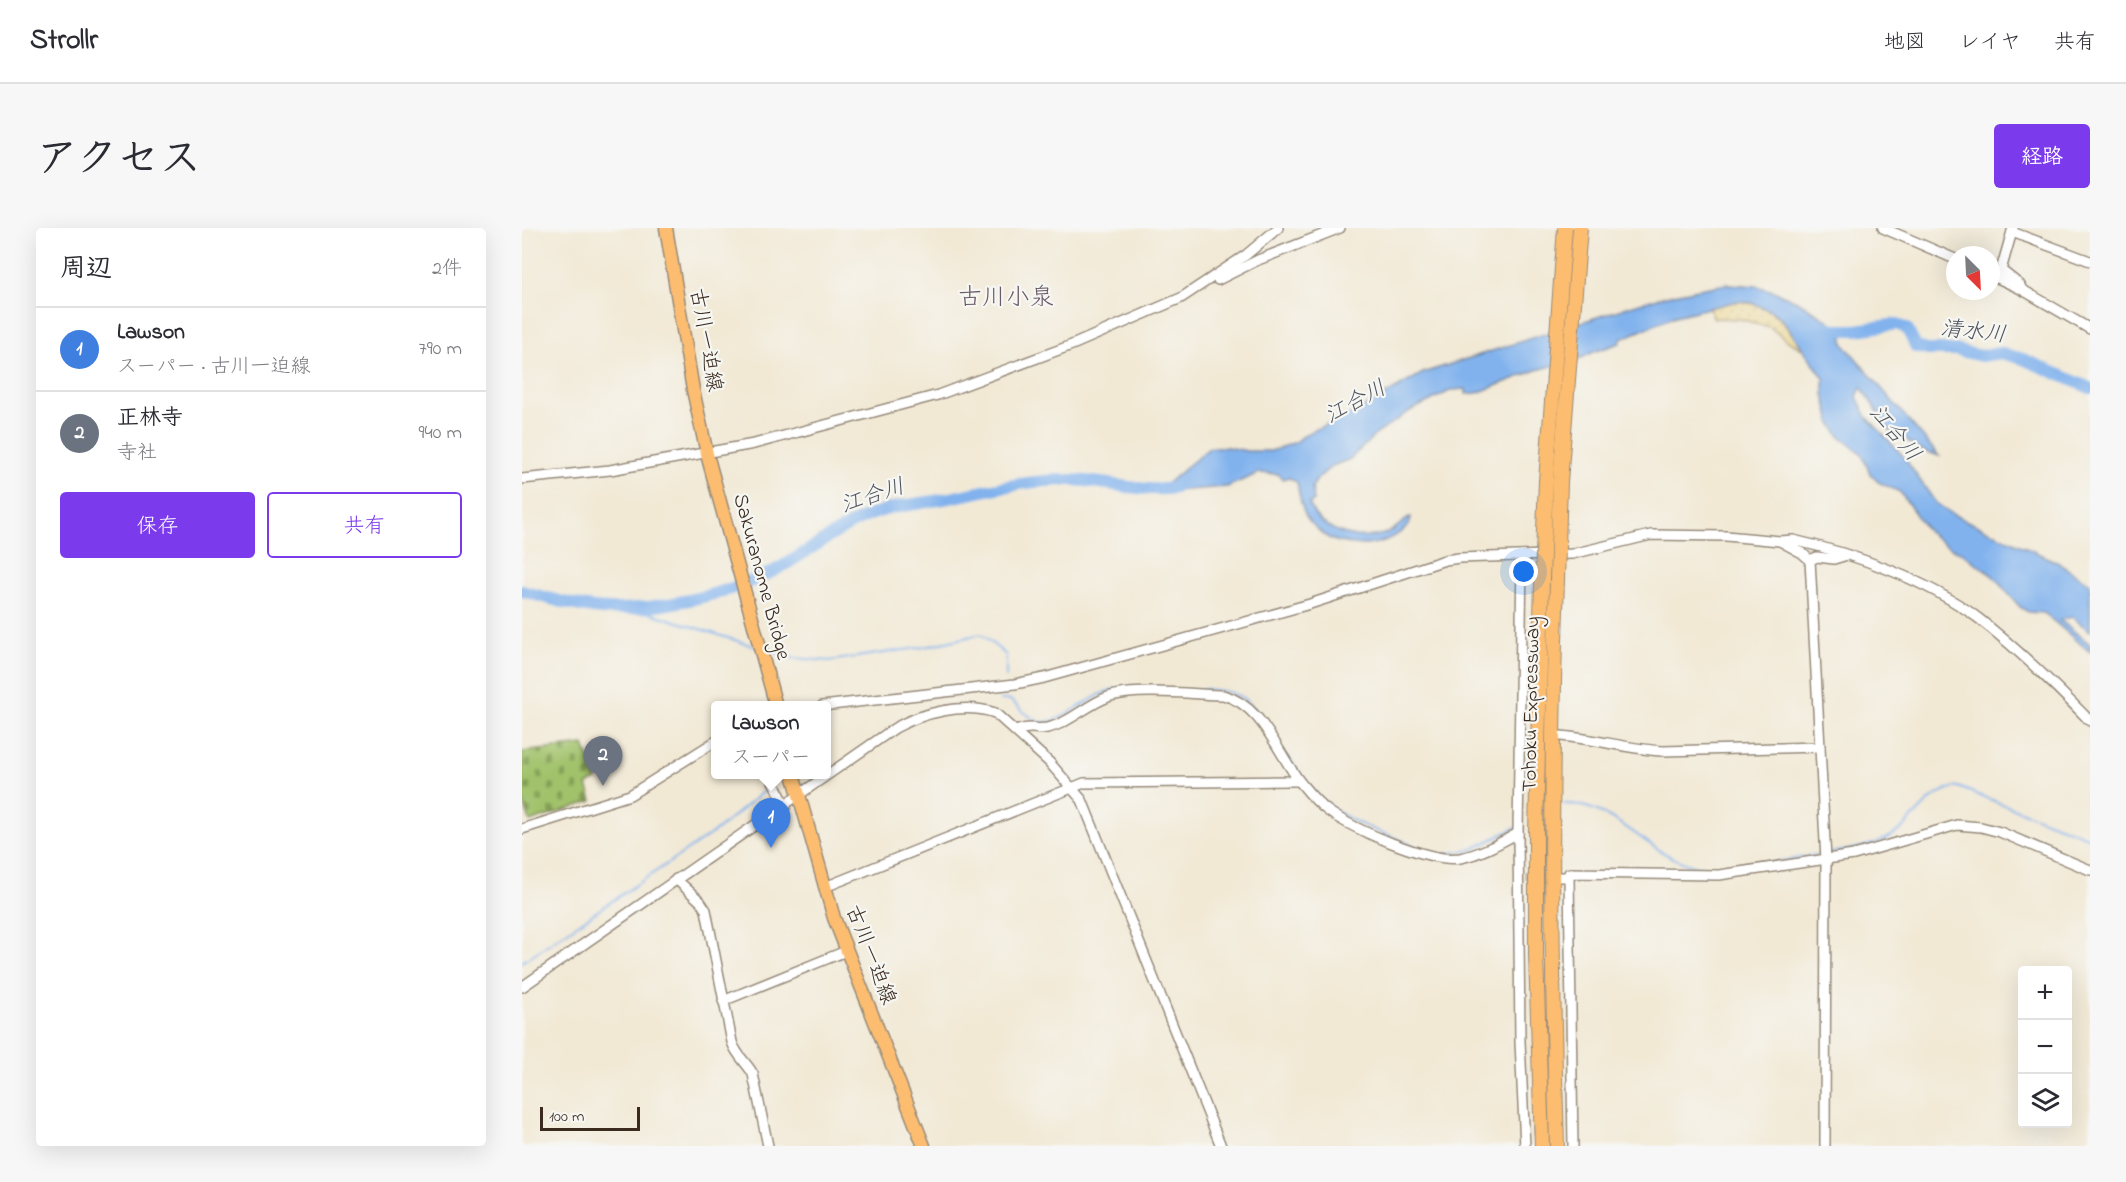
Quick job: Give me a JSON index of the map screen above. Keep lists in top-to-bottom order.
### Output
{
  "streets": {
    "highway": ["Tohoku Expressway"],
    "main road": ["古川一迫線", "Sakuranome Bridge"]
  },
  "crossings": [
    ["古川一迫線", "Sakuranome Bridge"]
  ],
  "districts": ["古川小泉"],
  "water": ["清水川", "江合川"],
  "scale_bar": "100 m",
  "north": "bottom right",
  "page": {
    "header": "Strollr",
    "nav": ["地図", "レイヤ", "共有"],
    "title": "アクセス",
    "buttons": [
      "経路",
      ["保存", "共有"]
    ],
    "heading": ["周辺", "2件"],
    "list": [
      {
        "mark": "1",
        "name": "Lawson",
        "note": "スーパー · 古川一迫線",
        "value": "790 m"
      },
      {
        "mark": "2",
        "name": "正林寺",
        "note": "寺社",
        "value": "940 m"
      }
    ],
    "popup": ["Lawson", "スーパー"],
    "pins": ["2", "1"],
    "map_buttons": ["+", "−"],
    "scale": "100 m"
  }
}
